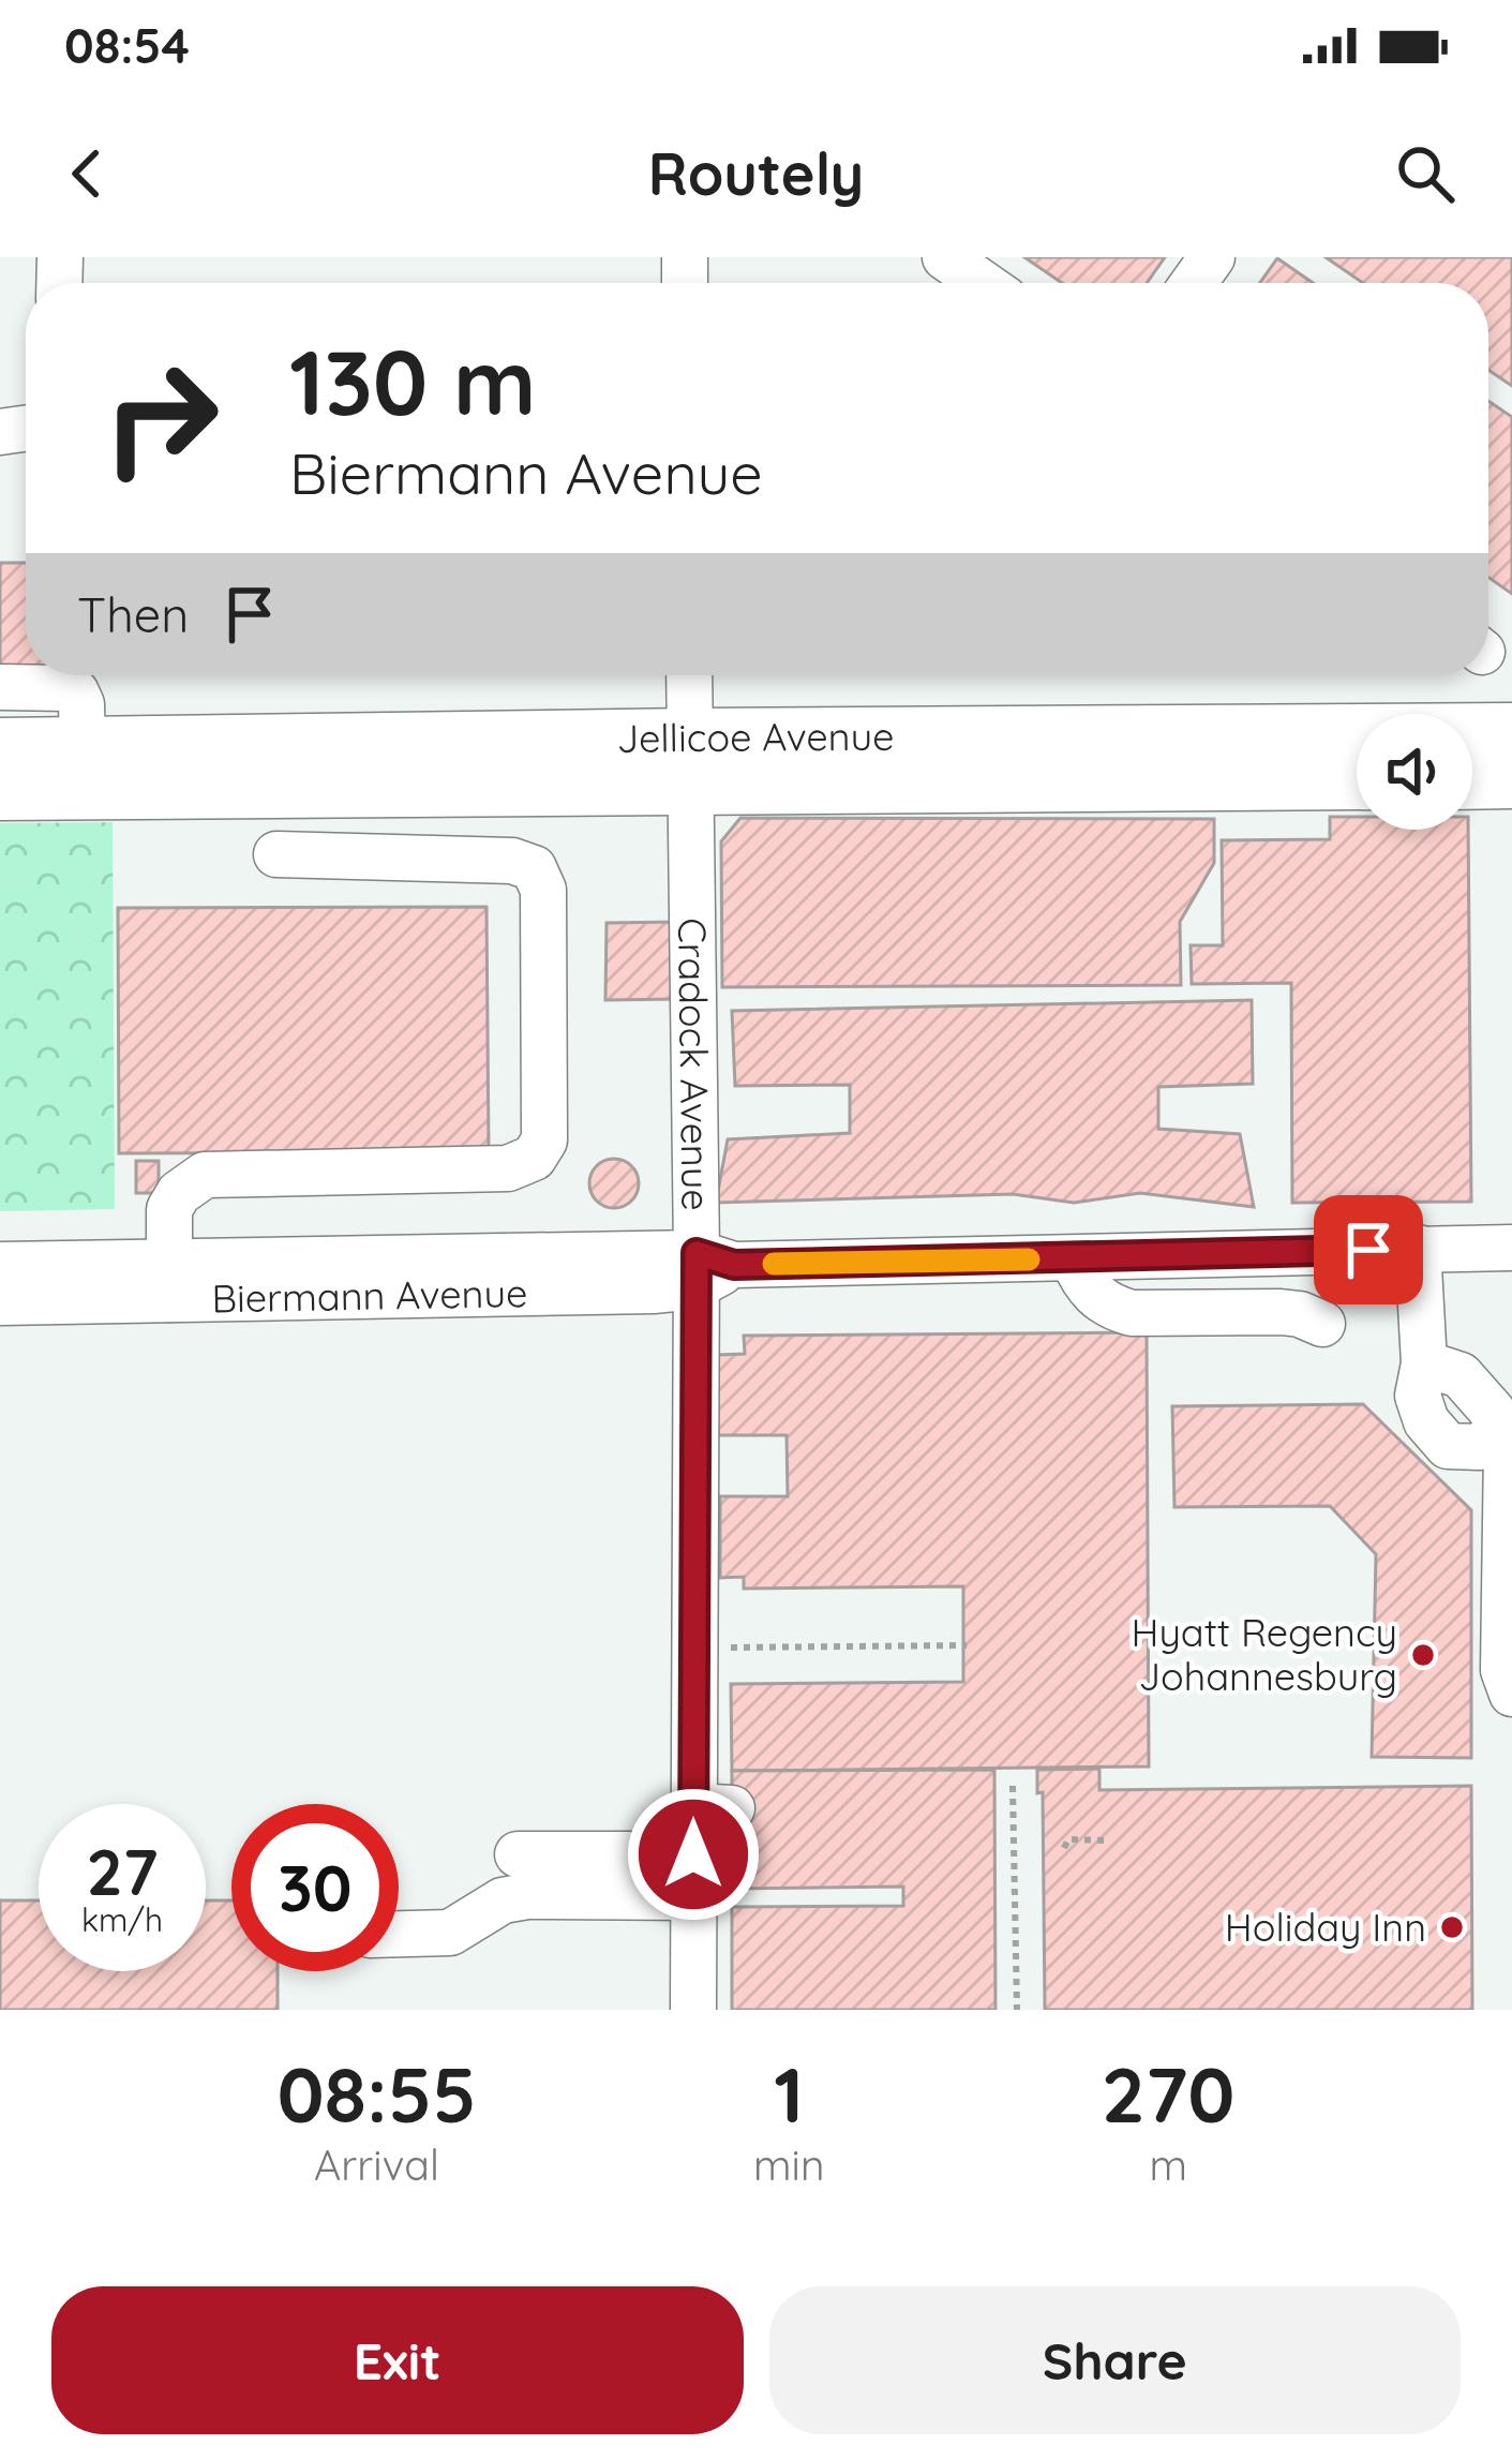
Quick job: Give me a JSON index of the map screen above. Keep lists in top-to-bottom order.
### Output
{
  "streets": {
    "main road": ["Jellicoe Avenue"],
    "street": ["Cradock Avenue", "Biermann Avenue"]
  },
  "crossings": [
    ["Jellicoe Avenue", "Cradock Avenue"],
    ["Cradock Avenue", "Biermann Avenue"]
  ],
  "places": ["Hyatt Regency Johannesburg", "Holiday Inn"],
  "page": {
    "status": "08:54",
    "header": "Routely",
    "turn": ["130 m", "Biermann Avenue"],
    "then": "Then",
    "speed": "27 km/h",
    "limit": "30",
    "eta": [
      "08:55",
      "Arrival",
      "1",
      "min",
      "270",
      "m"
    ],
    "buttons": ["Exit", "Share"]
  }
}
